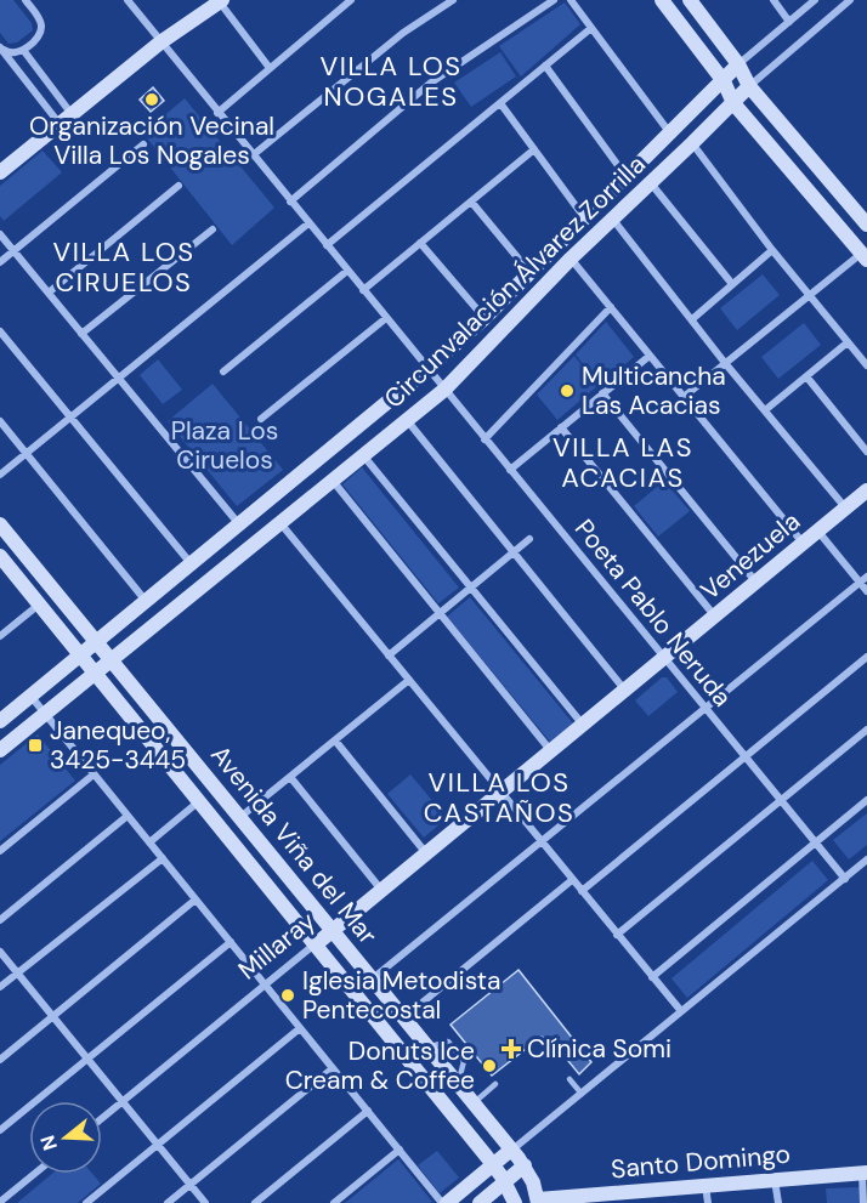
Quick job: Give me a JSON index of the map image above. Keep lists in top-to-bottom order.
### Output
{
  "streets": {
    "main road": [
      "Circunvalación Álvarez Zorrilla",
      "Venezuela",
      "Avenida Viña del Mar",
      "Millaray",
      "Santo Domingo"
    ],
    "street": ["Poeta Pablo Neruda"]
  },
  "crossings": [
    ["Circunvalación Álvarez Zorrilla", "Poeta Pablo Neruda"],
    ["Circunvalación Álvarez Zorrilla", "Avenida Viña del Mar"],
    ["Venezuela", "Poeta Pablo Neruda"],
    ["Venezuela", "Millaray"],
    ["Poeta Pablo Neruda", "Millaray"],
    ["Avenida Viña del Mar", "Millaray"],
    ["Avenida Viña del Mar", "Santo Domingo"]
  ],
  "districts": [
    "VILLA LOS NOGALES",
    "VILLA LOS CIRUELOS",
    "VILLA LAS ACACIAS",
    "VILLA LOS CASTAÑOS"
  ],
  "parks": ["Plaza Los Ciruelos"],
  "places": {
    "other": [
      "Organización Vecinal Villa Los Nogales",
      "Multicancha Las Acacias",
      "Iglesia Metodista Pentecostal",
      "Donuts Ice Cream & Coffee"
    ],
    "transit": ["Janequeo, 3425-3445"],
    "health": ["Clínica Somi"]
  },
  "north": "left"
}
